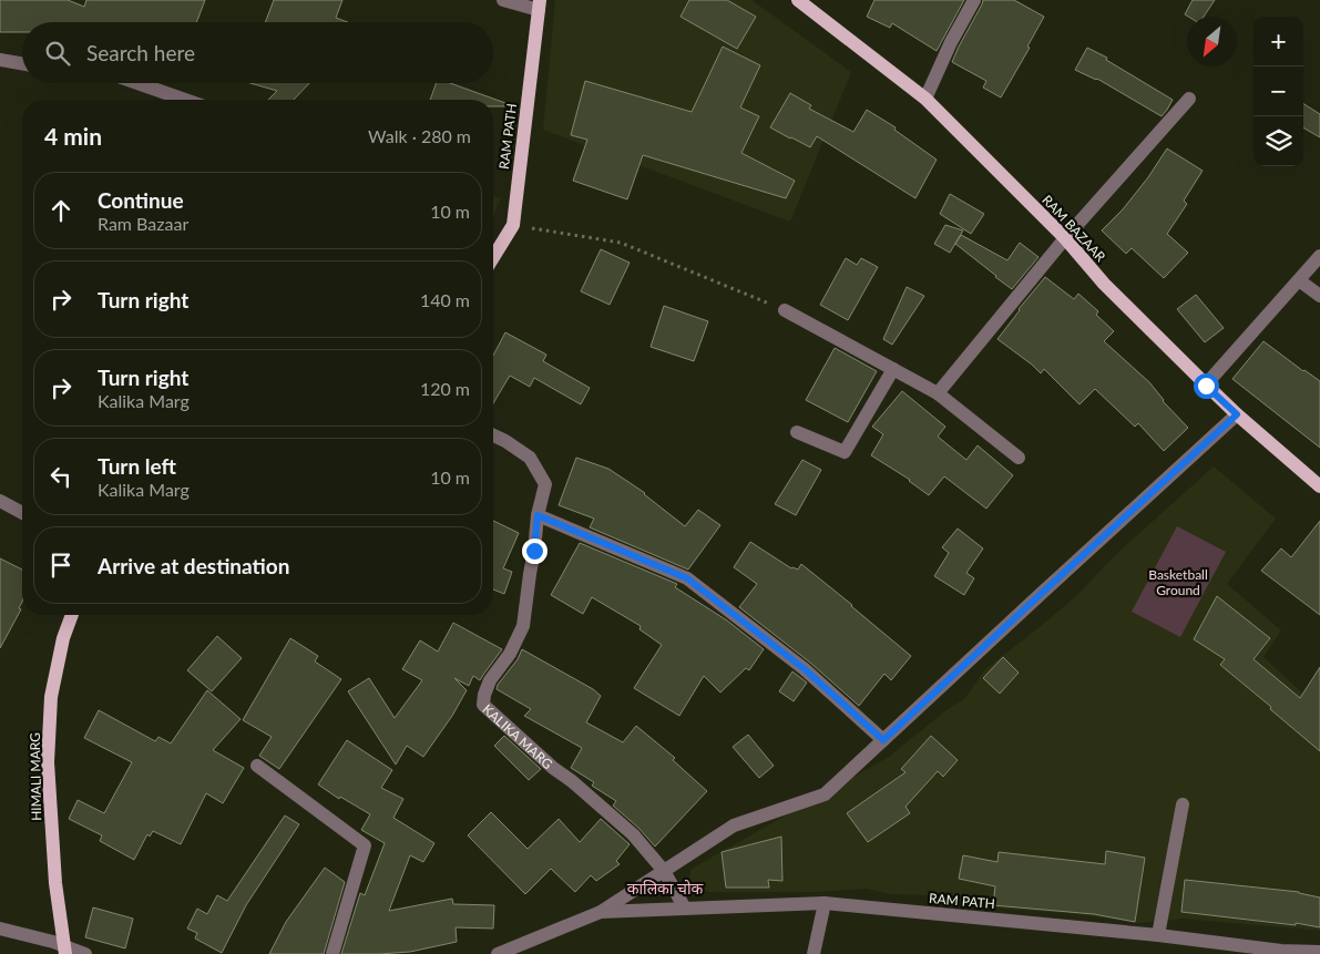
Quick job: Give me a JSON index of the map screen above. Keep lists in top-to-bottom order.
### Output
{
  "streets": {
    "main road": ["RAM PATH", "RAM BAZAAR", "HIMALI MARG"],
    "street": ["KALIKA MARG"]
  },
  "districts": ["कालिका चोक"],
  "parks": ["Basketball Ground"],
  "north": "bottom left",
  "page": {
    "map_buttons": ["+", "−"],
    "search": "Search here",
    "heading": ["4 min", "Walk · 280 m"],
    "list": [
      ["Continue", "Ram Bazaar", "10 m"],
      ["Turn right", "140 m"],
      ["Turn right", "Kalika Marg", "120 m"],
      ["Turn left", "Kalika Marg", "10 m"],
      "Arrive at destination"
    ]
  }
}
